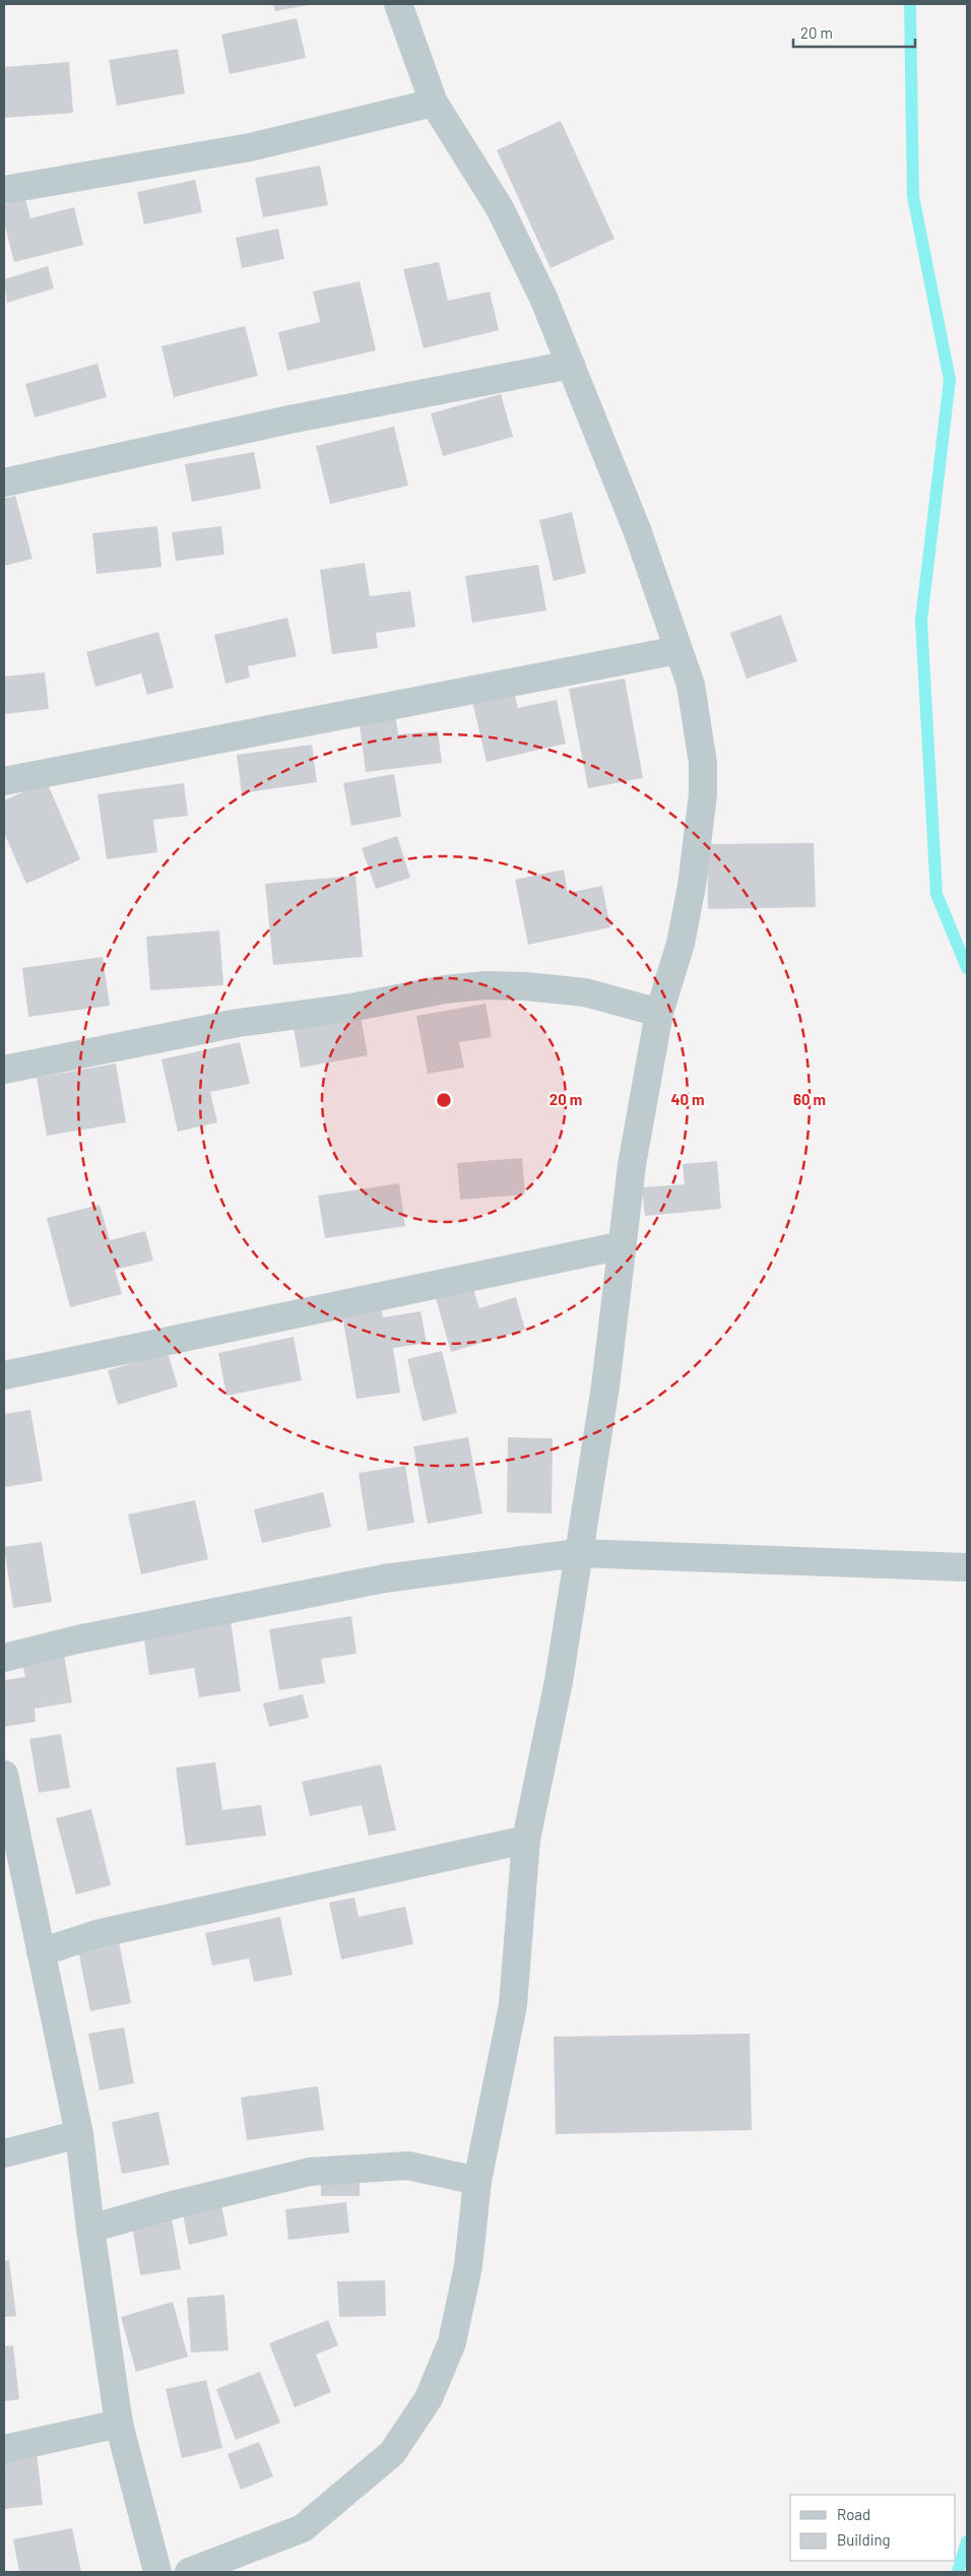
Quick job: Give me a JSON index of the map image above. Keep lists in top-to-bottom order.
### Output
{
  "legend": ["Road", "Building"],
  "scale_bar": "20 m",
  "rings": ["20 m", "40 m", "60 m"]
}
